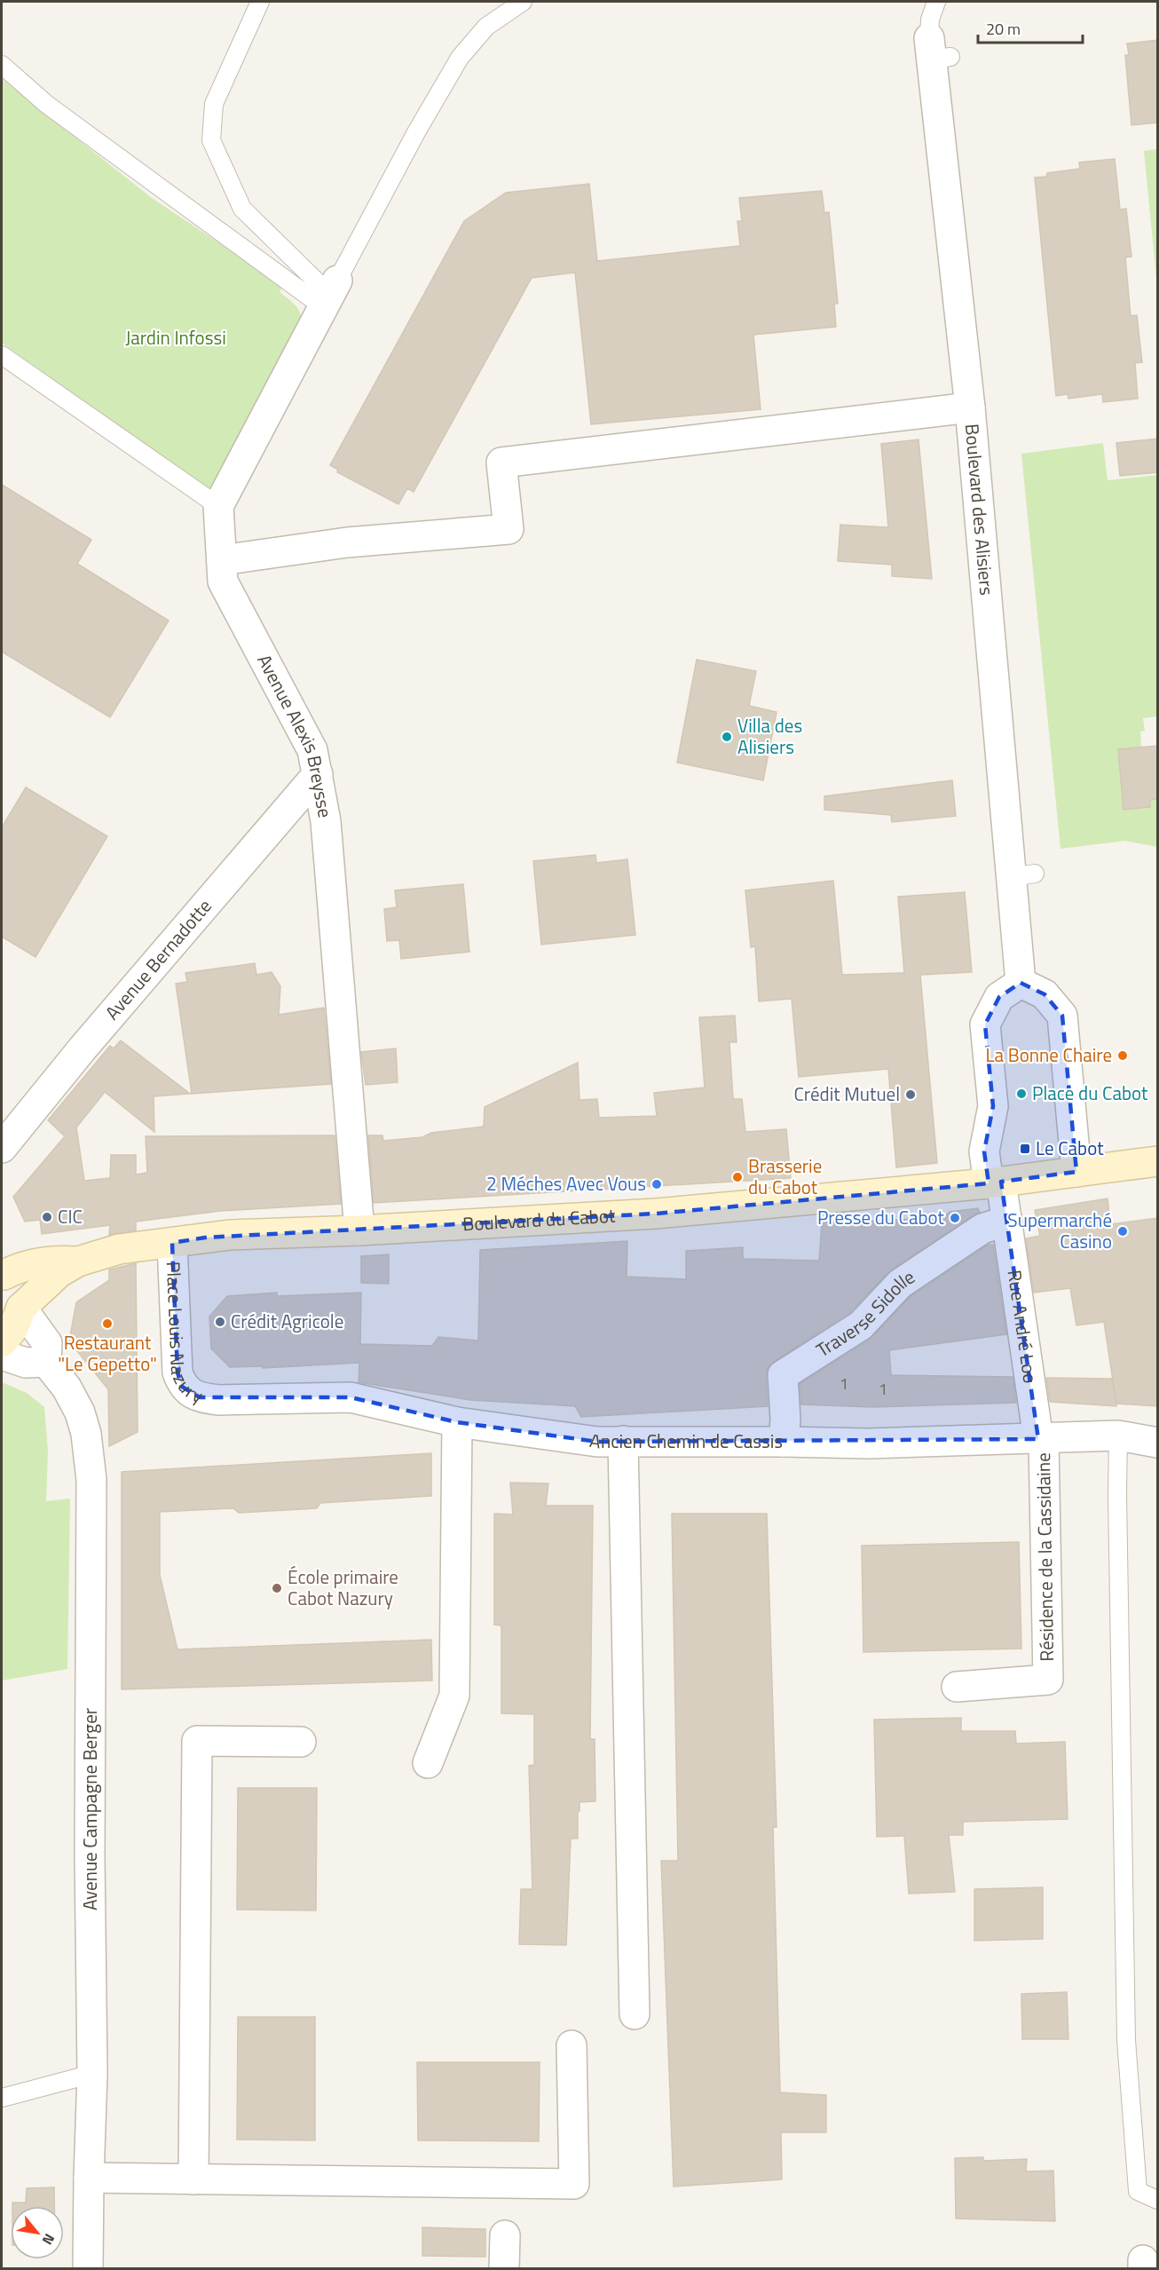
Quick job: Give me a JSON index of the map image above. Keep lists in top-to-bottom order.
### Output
{
  "streets": {
    "street": [
      "Boulevard des Alisiers",
      "Avenue Alexis Breysse",
      "Avenue Bernadotte",
      "Boulevard du Cabot",
      "Traverse Sidolle",
      "Place Louis Nazury",
      "Rue André Loo",
      "Ancien Chemin de Cassis",
      "Résidence de la Cassidaine",
      "Avenue Campagne Berger"
    ]
  },
  "crossings": [
    ["Avenue Alexis Breysse", "Avenue Bernadotte"],
    ["Avenue Alexis Breysse", "Boulevard du Cabot"],
    ["Boulevard du Cabot", "Place Louis Nazury"],
    ["Boulevard du Cabot", "Rue André Loo"],
    ["Boulevard du Cabot", "Avenue Campagne Berger"],
    ["Traverse Sidolle", "Rue André Loo"],
    ["Traverse Sidolle", "Ancien Chemin de Cassis"],
    ["Place Louis Nazury", "Ancien Chemin de Cassis"],
    ["Rue André Loo", "Ancien Chemin de Cassis"],
    ["Rue André Loo", "Résidence de la Cassidaine"],
    ["Ancien Chemin de Cassis", "Résidence de la Cassidaine"]
  ],
  "parks": ["Jardin Infossi"],
  "places": {
    "other": [
      "Villa des Alisiers",
      "La Bonne Chaire",
      "Place du Cabot",
      "Crédit Mutuel",
      "Brasserie du Cabot",
      "2 Méches Avec Vous",
      "CIC",
      "Presse du Cabot",
      "Supermarché Casino",
      "Crédit Agricole",
      "Restaurant \"Le Gepetto\"",
      "École primaire Cabot Nazury"
    ],
    "transit": ["Le Cabot"]
  },
  "house_numbers": ["1", "1"],
  "scale_bar": "20 m",
  "north": "bottom right"
}
